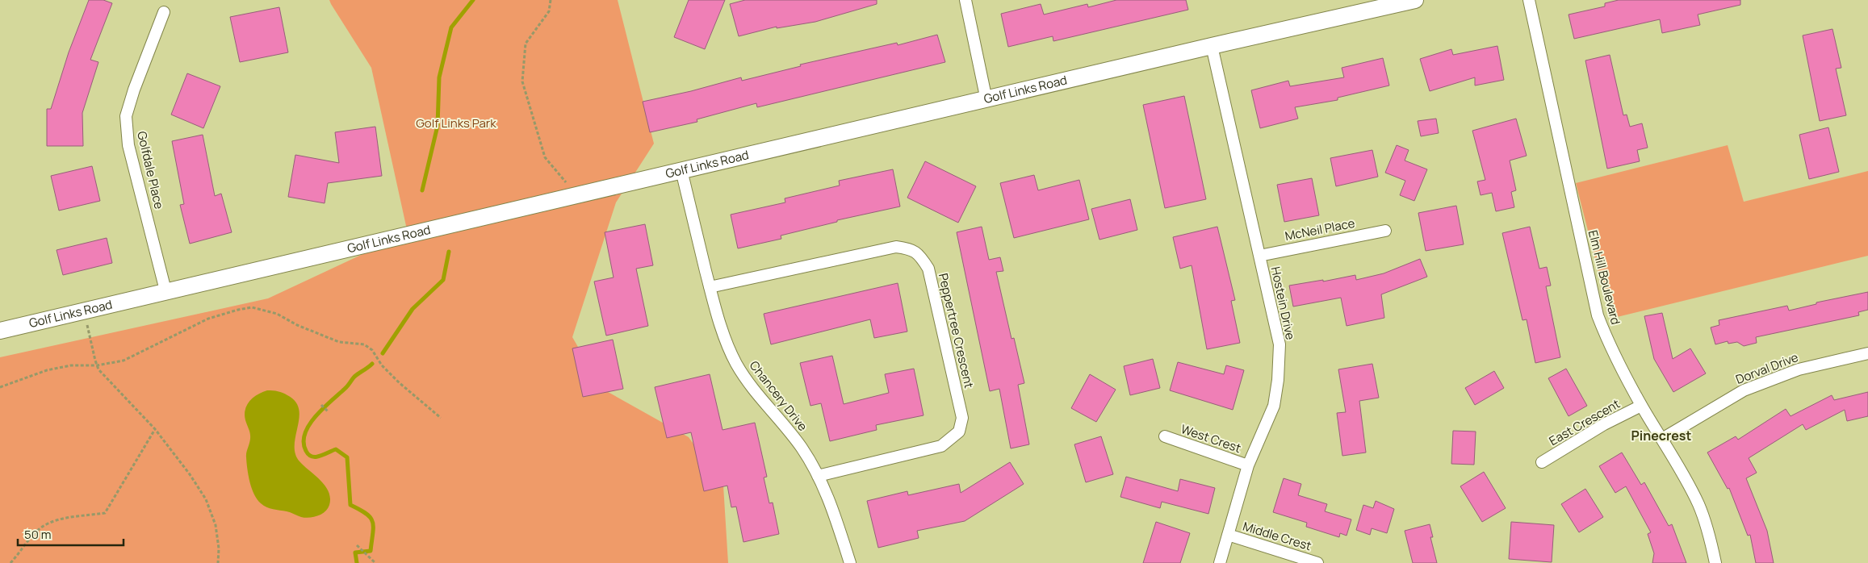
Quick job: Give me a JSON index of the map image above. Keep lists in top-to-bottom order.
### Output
{
  "streets": {
    "main road": ["Golf Links Road"],
    "street": [
      "Golfdale Place",
      "McNeil Place",
      "Elm Hill Boulevard",
      "Hostein Drive",
      "Peppertree Crescent",
      "Dorval Drive",
      "Chancery Drive",
      "East Crescent",
      "West Crest",
      "Middle Crest"
    ]
  },
  "crossings": [
    ["Golf Links Road", "Golfdale Place"],
    ["Golf Links Road", "Hostein Drive"],
    ["Golf Links Road", "Chancery Drive"],
    ["McNeil Place", "Hostein Drive"],
    ["Elm Hill Boulevard", "Dorval Drive"],
    ["Elm Hill Boulevard", "East Crescent"],
    ["Hostein Drive", "West Crest"],
    ["Hostein Drive", "Middle Crest"],
    ["Peppertree Crescent", "Chancery Drive"]
  ],
  "districts": ["Pinecrest"],
  "parks": ["Golf Links Park"],
  "scale_bar": "50 m"
}
